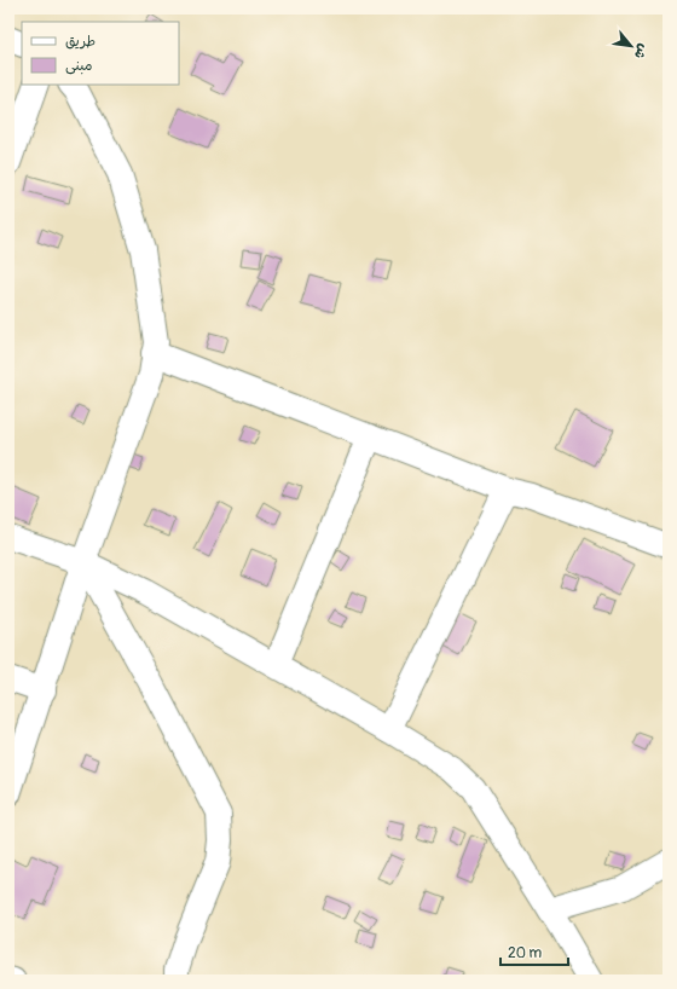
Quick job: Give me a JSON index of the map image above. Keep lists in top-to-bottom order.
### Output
{
  "legend": ["طريق", "مبنى"],
  "scale_bar": "20 m",
  "north": "bottom right"
}
